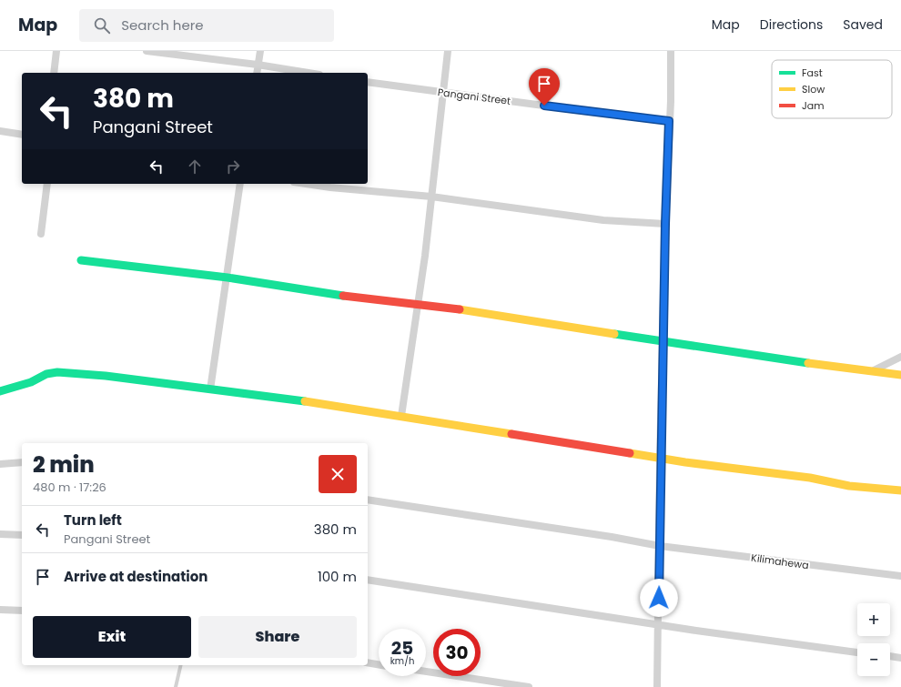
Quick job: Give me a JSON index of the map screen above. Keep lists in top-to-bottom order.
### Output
{
  "streets": {
    "street": ["Pangani Street", "Kilimahewa"]
  },
  "legend": ["Fast", "Slow", "Jam"],
  "page": {
    "header": "Map",
    "search": "Search here",
    "nav": ["Map", "Directions", "Saved"],
    "turn": ["380 m", "Pangani Street"],
    "heading": ["2 min", "480 m · 17:26"],
    "list": [
      {
        "name": "Turn left",
        "note": "Pangani Street",
        "value": "380 m"
      },
      {
        "name": "Arrive at destination",
        "value": "100 m"
      }
    ],
    "map_buttons": ["+", "−"],
    "buttons": ["Exit", "Share"],
    "speed": "25 km/h",
    "limit": "30"
  }
}
